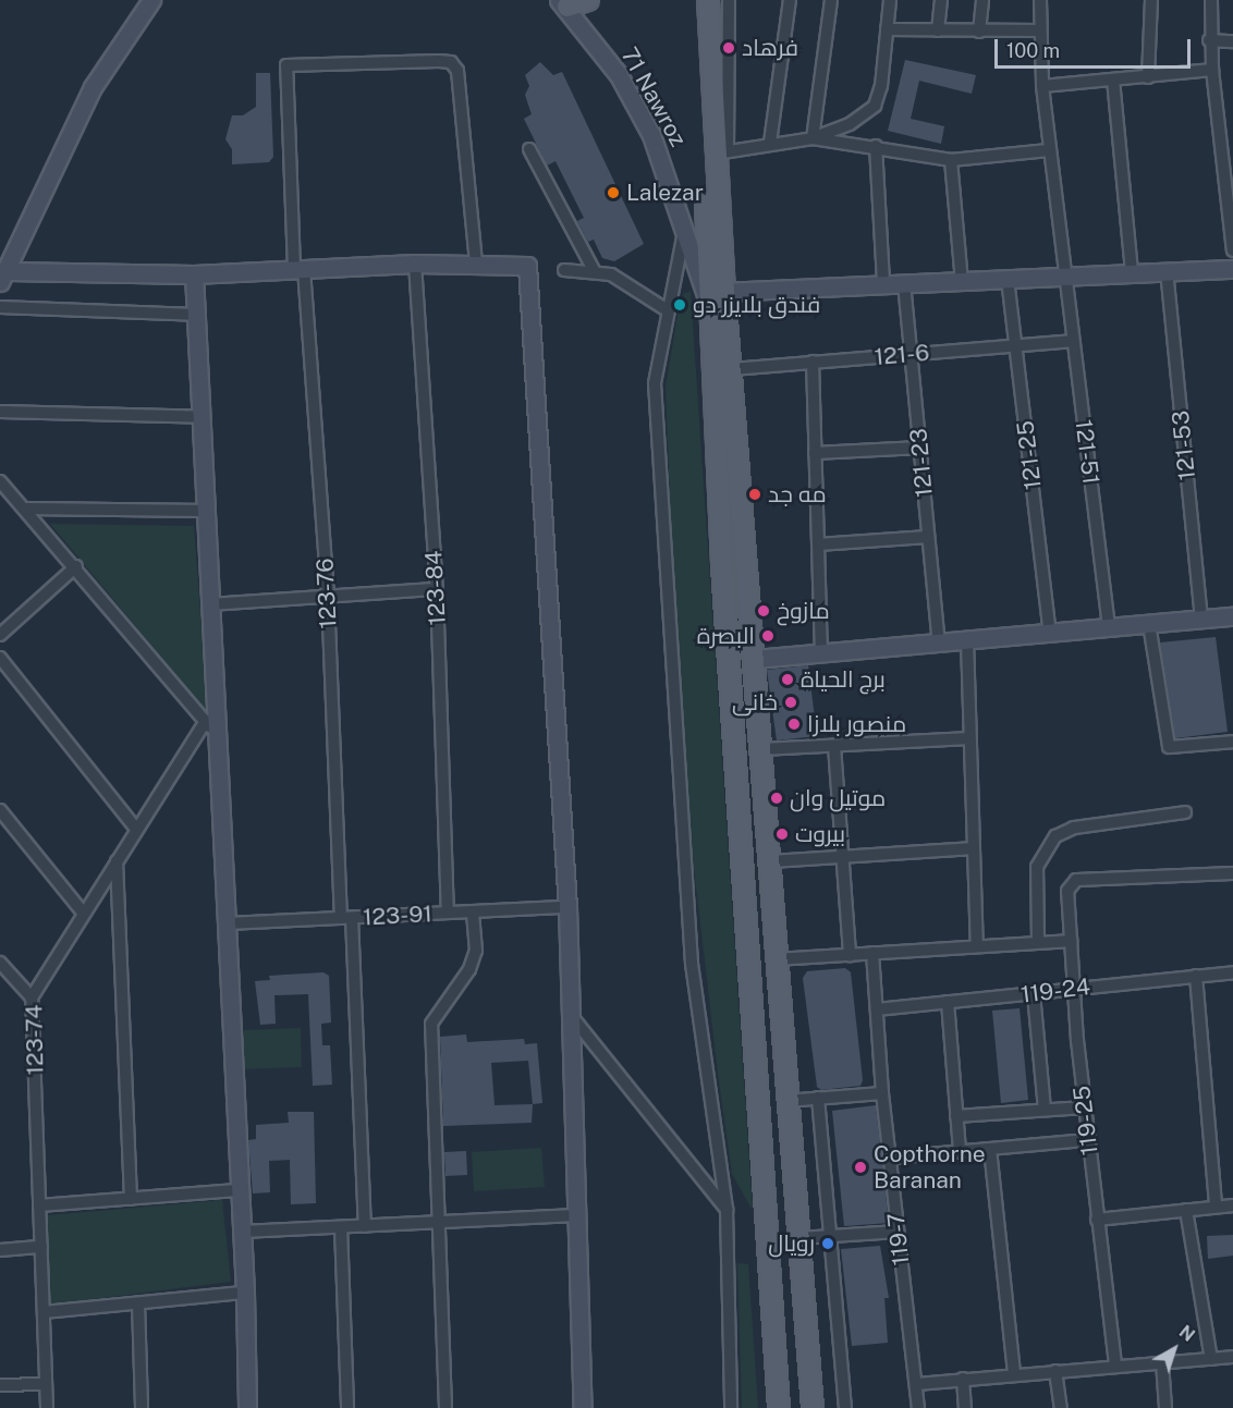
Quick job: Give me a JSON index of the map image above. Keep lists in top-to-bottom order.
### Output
{
  "streets": {
    "street": [
      "71 Nawroz",
      "121-6",
      "121-53",
      "121-51",
      "121-25",
      "121-23",
      "123-84",
      "123-76",
      "123-91",
      "119-24",
      "123-74",
      "119-25",
      "119-7"
    ]
  },
  "crossings": [
    ["121-6", "121-51"],
    ["121-6", "121-25"],
    ["121-6", "121-23"],
    ["123-84", "123-91"],
    ["123-76", "123-91"],
    ["119-24", "119-25"],
    ["119-24", "119-7"]
  ],
  "places": [
    "فرهاد",
    "Lalezar",
    "فندق بلايزر دو",
    "مه جد",
    "مازوخ",
    "البصرة",
    "برج الحياة",
    "خانی",
    "منصور بلازا",
    "موتيل وان",
    "بیروت",
    "Copthorne Baranan",
    "رویال"
  ],
  "scale_bar": "100 m",
  "north": "top right"
}
